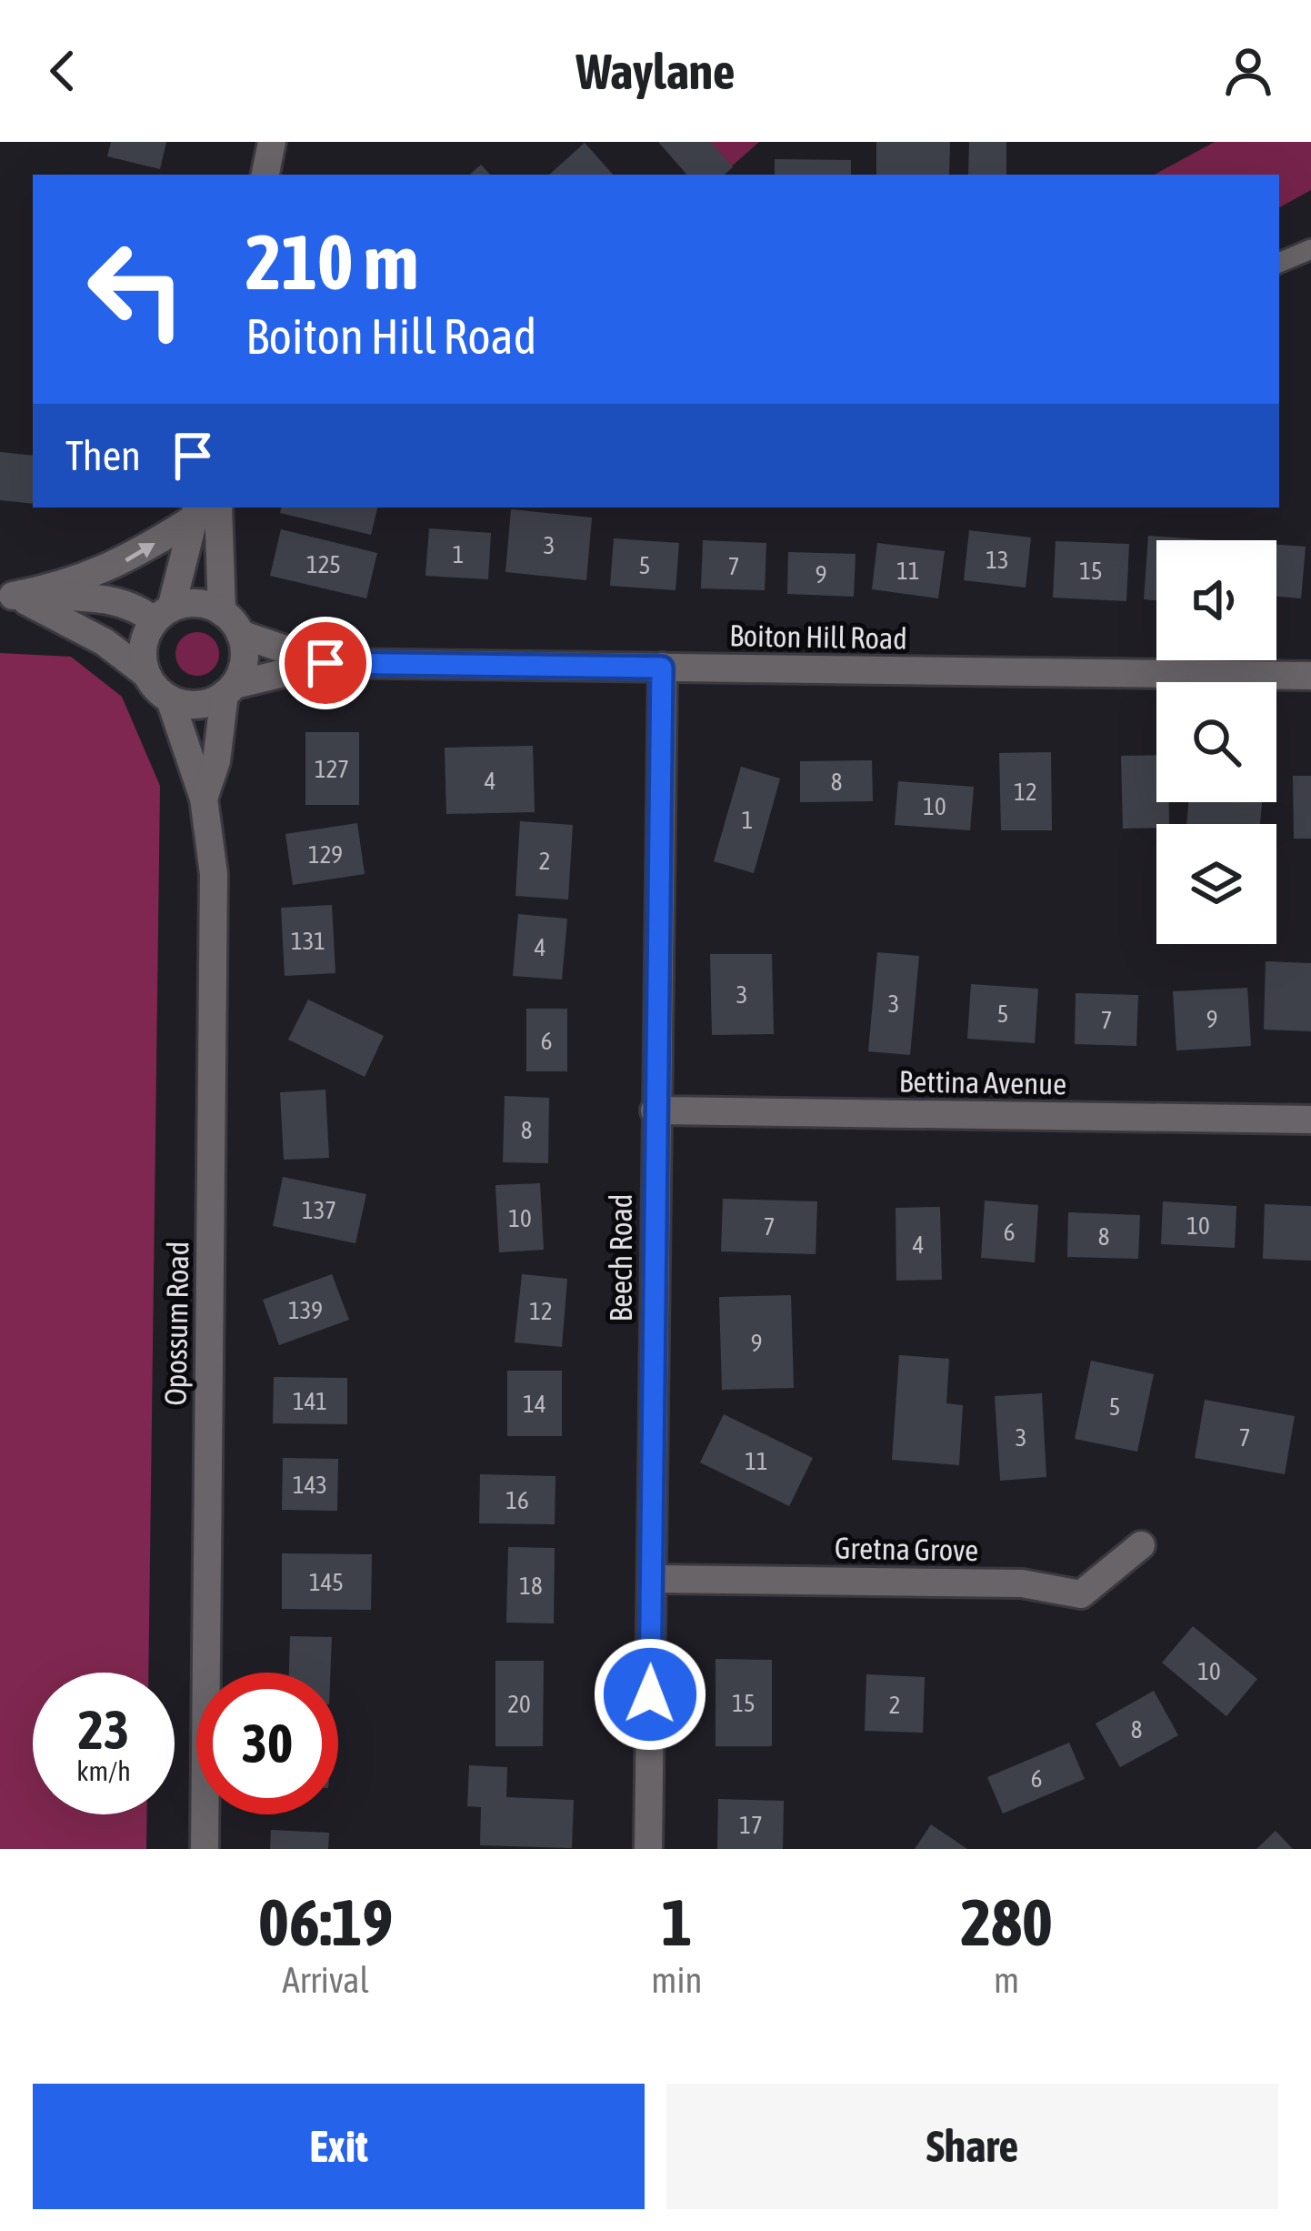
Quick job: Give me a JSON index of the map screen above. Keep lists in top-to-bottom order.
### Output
{
  "streets": {
    "street": [
      "Boiton Hill Road",
      "Bettina Avenue",
      "Beech Road",
      "Opossum Road",
      "Gretna Grove"
    ]
  },
  "crossings": [
    ["Boiton Hill Road", "Beech Road"],
    ["Boiton Hill Road", "Opossum Road"],
    ["Bettina Avenue", "Beech Road"],
    ["Beech Road", "Gretna Grove"]
  ],
  "house_numbers": [
    "3",
    "1",
    "13",
    "125",
    "5",
    "7",
    "11",
    "15",
    "9",
    "127",
    "4",
    "8",
    "12",
    "10",
    "1",
    "129",
    "2",
    "131",
    "4",
    "3",
    "3",
    "5",
    "9",
    "7",
    "6",
    "8",
    "137",
    "10",
    "10",
    "7",
    "6",
    "8",
    "4",
    "139",
    "12",
    "9",
    "141",
    "14",
    "5",
    "3",
    "7",
    "11",
    "143",
    "16",
    "145",
    "18",
    "10",
    "15",
    "20",
    "2",
    "8",
    "6",
    "17"
  ],
  "page": {
    "header": "Waylane",
    "turn": ["210 m", "Boiton Hill Road"],
    "then": "Then",
    "speed": "23 km/h",
    "limit": "30",
    "eta": [
      "06:19",
      "Arrival",
      "1",
      "min",
      "280",
      "m"
    ],
    "buttons": ["Exit", "Share"]
  }
}
